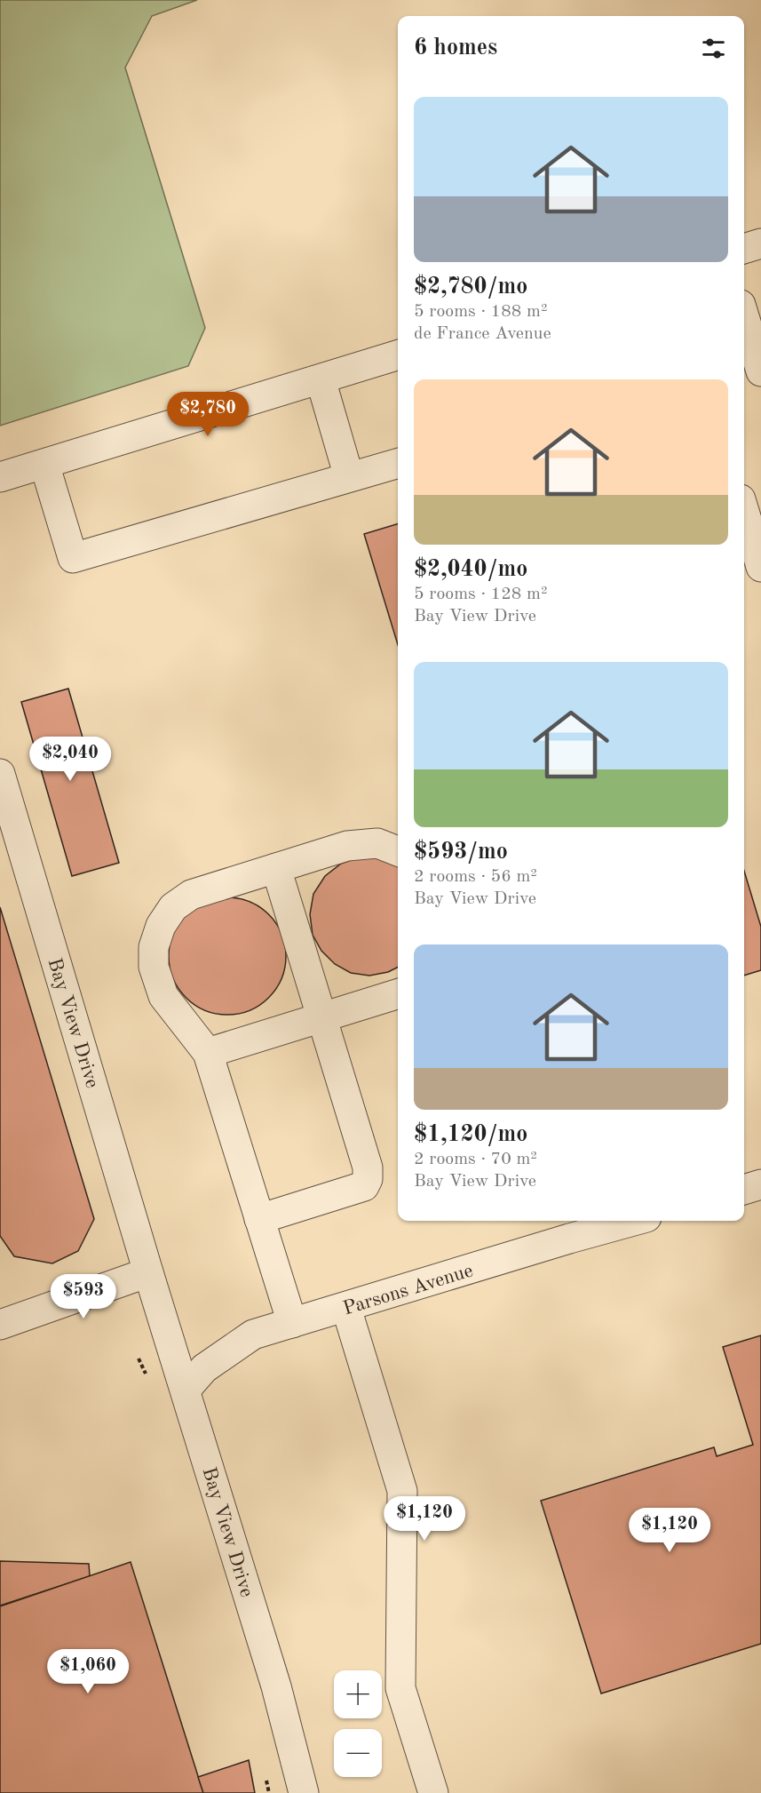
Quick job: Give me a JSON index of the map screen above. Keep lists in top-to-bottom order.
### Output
{
  "streets": {
    "street": ["Bay View Drive", "Parsons Avenue"]
  },
  "crossings": [
    ["Bay View Drive", "Parsons Avenue"]
  ],
  "page": {
    "heading": "6 homes",
    "list": [
      {
        "name": "$2,780/mo",
        "note": "5 rooms · 188 m² · de France Avenue"
      },
      {
        "name": "$2,040/mo",
        "note": "5 rooms · 128 m² · Bay View Drive"
      },
      {
        "name": "$593/mo",
        "note": "2 rooms · 56 m² · Bay View Drive"
      },
      {
        "name": "$1,120/mo",
        "note": "2 rooms · 70 m² · Bay View Drive"
      }
    ],
    "price": [
      "$2,780",
      "$2,040",
      "$593",
      "$1,120",
      "$1,120",
      "$1,060"
    ],
    "map_buttons": ["+", "−"]
  }
}
